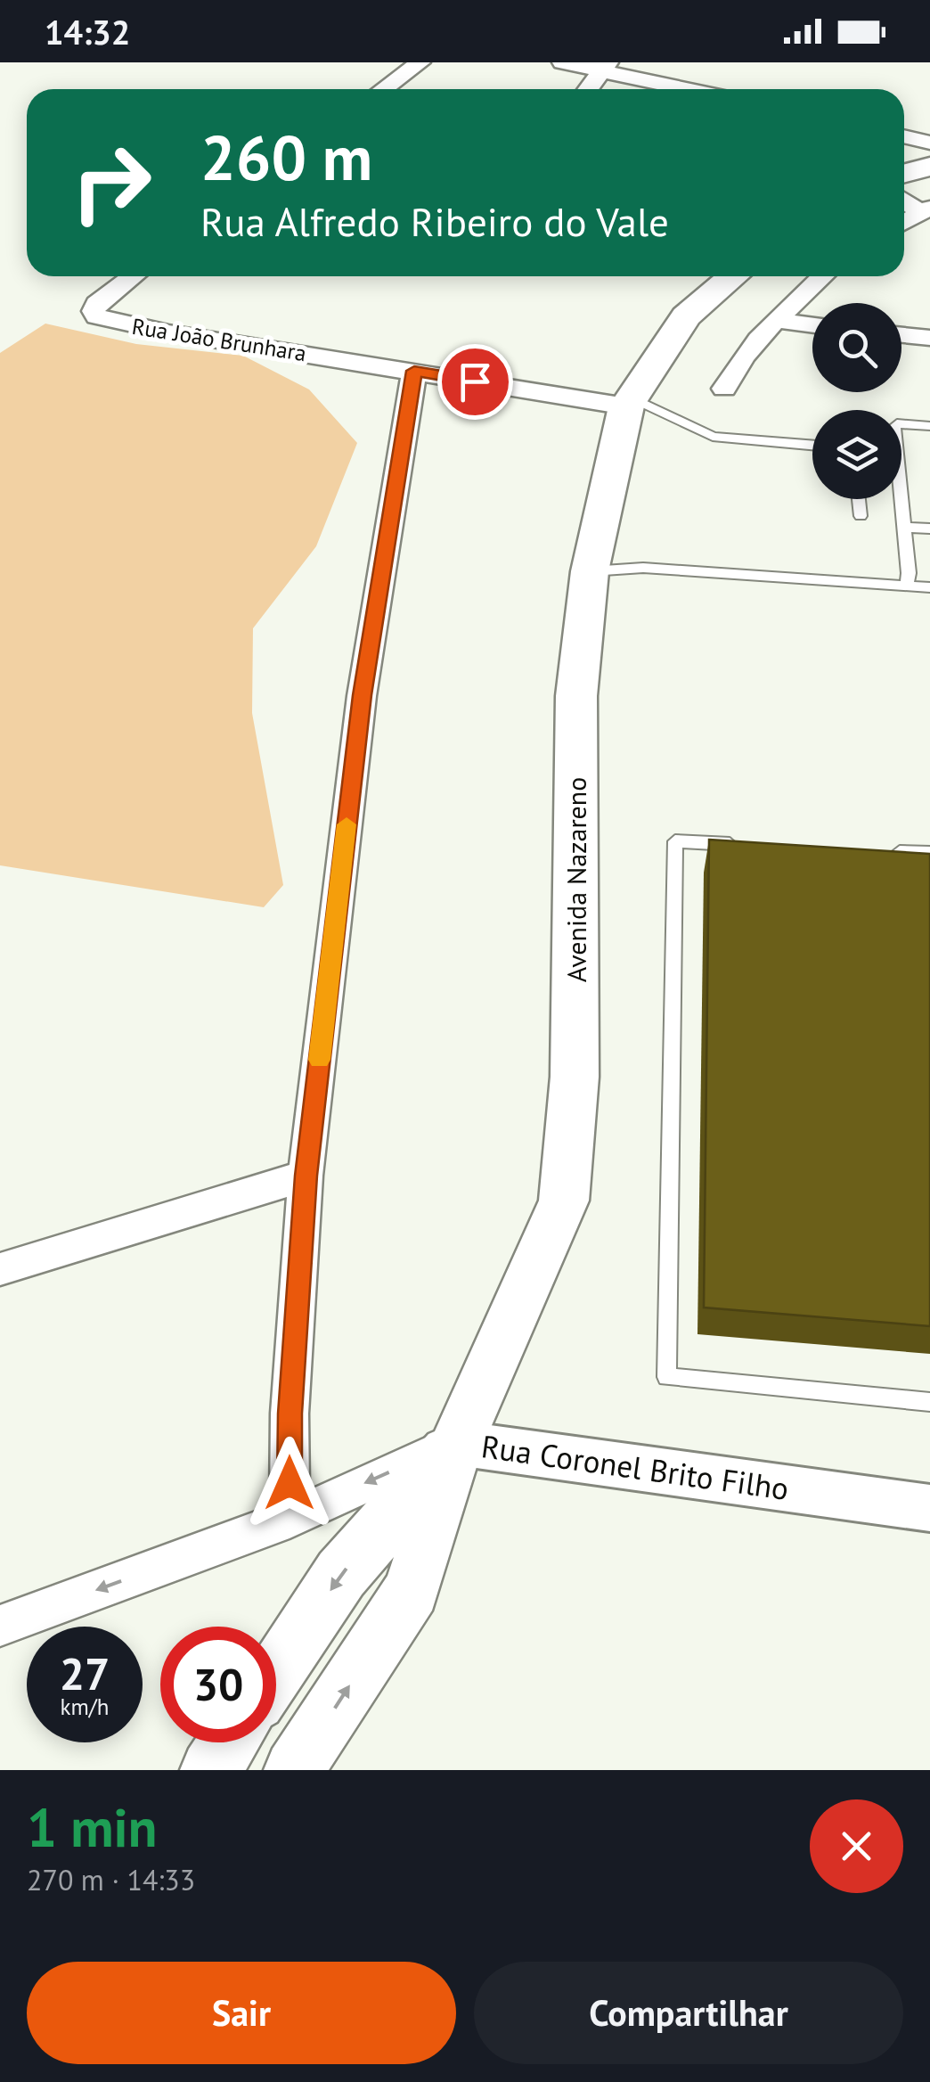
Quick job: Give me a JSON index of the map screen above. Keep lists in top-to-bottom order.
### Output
{
  "streets": {
    "main road": ["Avenida Nazareno"],
    "street": ["Rua João Brunhara", "Rua Coronel Brito Filho"]
  },
  "crossings": [
    ["Avenida Nazareno", "Rua Coronel Brito Filho"]
  ],
  "one_way": ["Rua Coronel Brito Filho"],
  "page": {
    "status": "14:32",
    "turn": ["260 m", "Rua Alfredo Ribeiro do Vale"],
    "speed": "27 km/h",
    "limit": "30",
    "heading": ["1 min", "270 m · 14:33"],
    "buttons": ["Sair", "Compartilhar"]
  }
}
